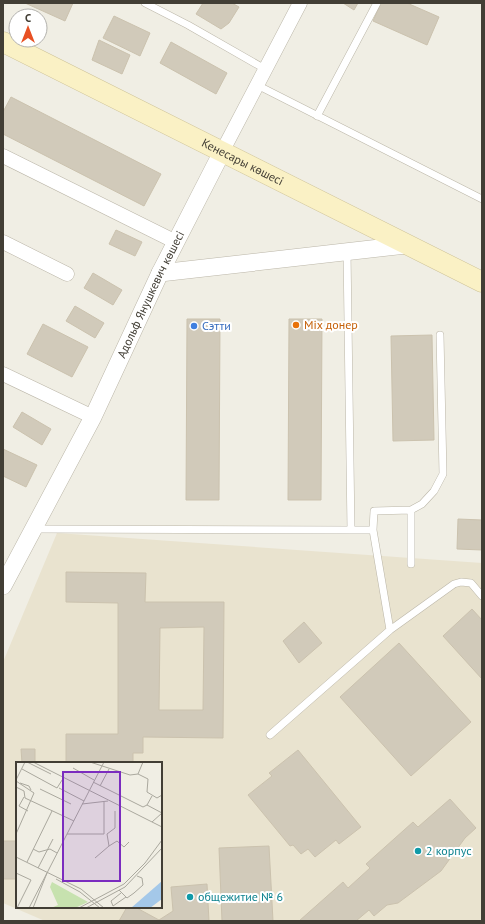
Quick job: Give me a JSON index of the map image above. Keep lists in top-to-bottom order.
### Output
{
  "streets": {
    "main road": ["Кенесары көшесі"],
    "street": ["Адольф Янушкевич көшесі"]
  },
  "crossings": [
    ["Кенесары көшесі", "Адольф Янушкевич көшесі"]
  ],
  "places": [
    "Mix донер",
    "Сэтти",
    "2 корпус",
    "общежитие № 6"
  ],
  "north": "top"
}
